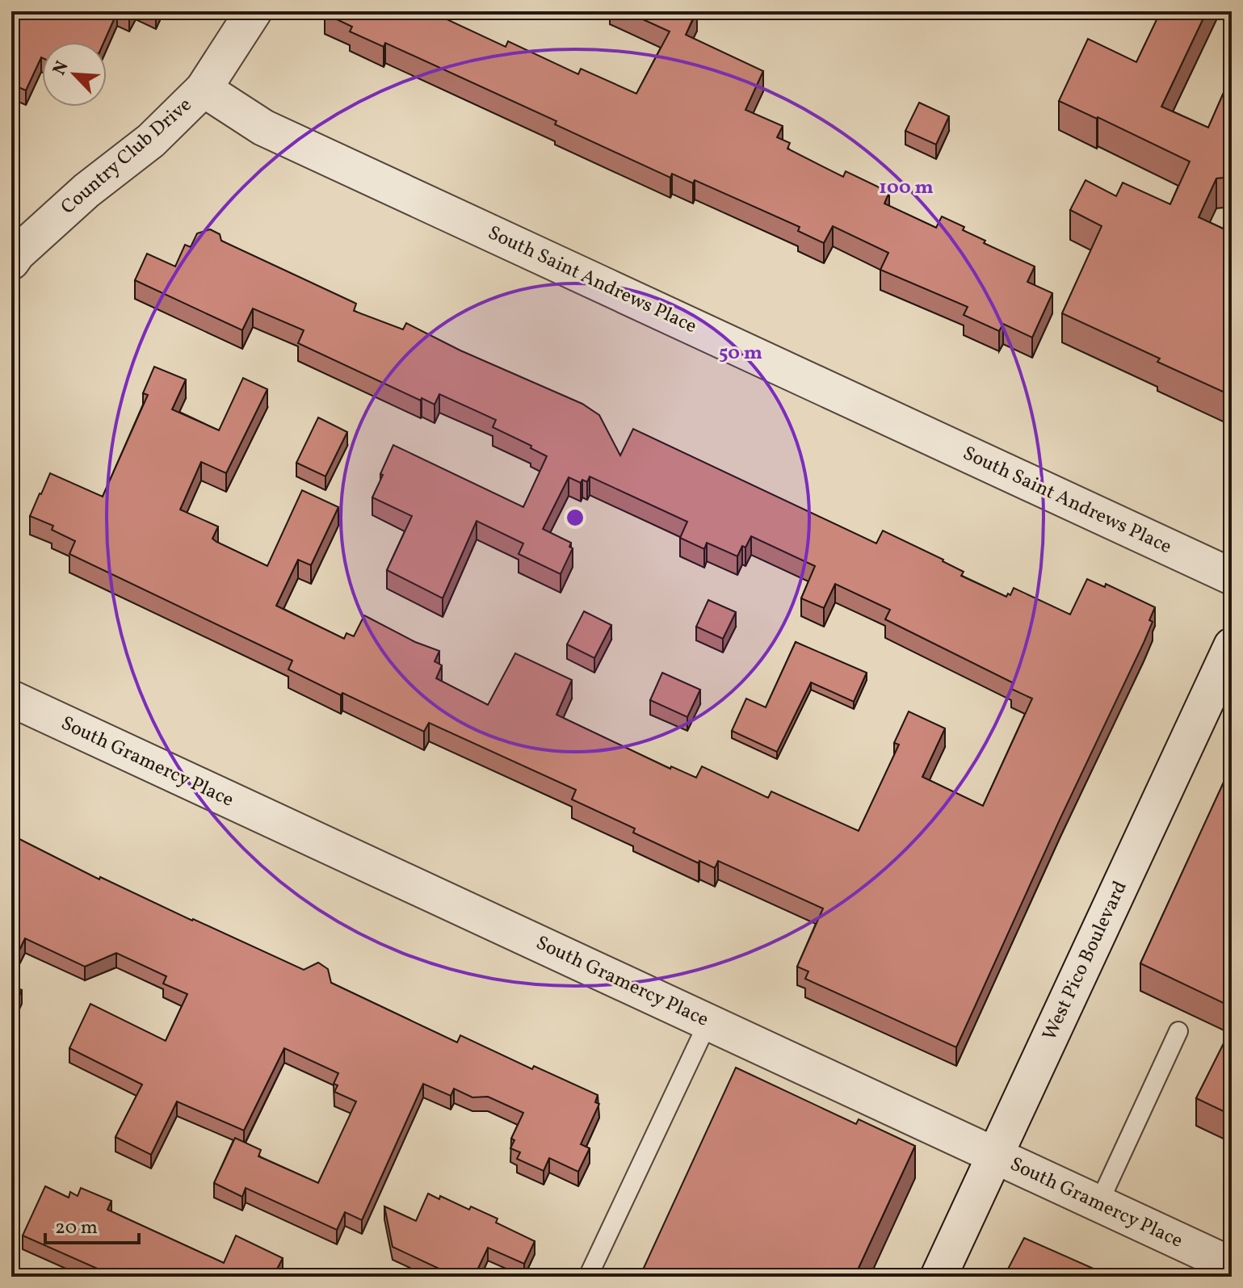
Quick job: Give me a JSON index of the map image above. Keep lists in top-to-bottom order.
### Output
{
  "streets": {
    "street": [
      "Country Club Drive",
      "South Saint Andrews Place",
      "South Gramercy Place",
      "West Pico Boulevard"
    ]
  },
  "crossings": [
    ["Country Club Drive", "South Saint Andrews Place"],
    ["South Gramercy Place", "West Pico Boulevard"]
  ],
  "scale_bar": "20 m",
  "north": "top left",
  "rings": ["100 m", "50 m"]
}
